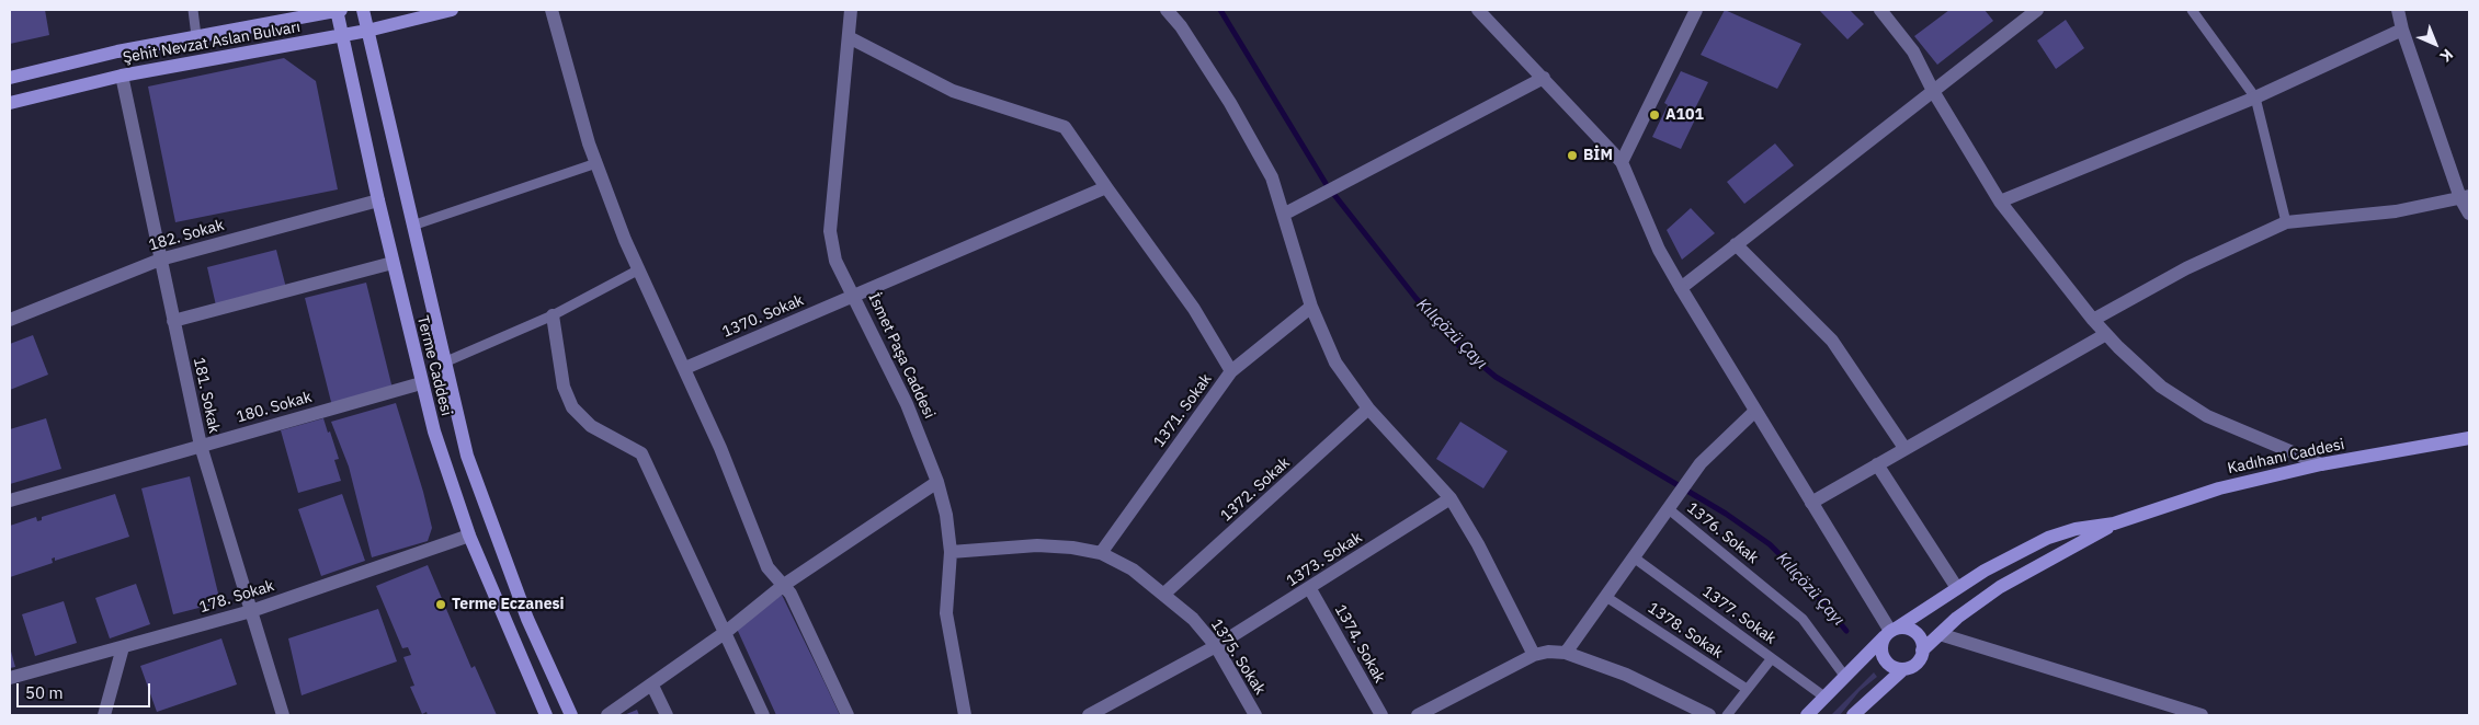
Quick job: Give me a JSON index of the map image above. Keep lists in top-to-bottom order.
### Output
{
  "streets": {
    "main road": ["Şehit Nevzat Aslan Bulvarı", "Terme Caddesi", "Kadıhanı Caddesi"],
    "street": [
      "182. Sokak",
      "1370. Sokak",
      "İsmet Paşa Caddesi",
      "181. Sokak",
      "180. Sokak",
      "1371. Sokak",
      "1372. Sokak",
      "1373. Sokak",
      "178. Sokak",
      "1374. Sokak",
      "1375. Sokak"
    ],
    "lane": ["1376. Sokak", "1377. Sokak", "1378. Sokak"]
  },
  "crossings": [
    ["Şehit Nevzat Aslan Bulvarı", "Terme Caddesi"],
    ["Şehit Nevzat Aslan Bulvarı", "181. Sokak"],
    ["182. Sokak", "Terme Caddesi"],
    ["182. Sokak", "181. Sokak"],
    ["1370. Sokak", "İsmet Paşa Caddesi"],
    ["İsmet Paşa Caddesi", "1375. Sokak"],
    ["Terme Caddesi", "180. Sokak"],
    ["Terme Caddesi", "178. Sokak"],
    ["181. Sokak", "180. Sokak"],
    ["181. Sokak", "178. Sokak"],
    ["1371. Sokak", "1375. Sokak"],
    ["1372. Sokak", "1375. Sokak"],
    ["1373. Sokak", "1374. Sokak"],
    ["1373. Sokak", "1375. Sokak"]
  ],
  "water": ["Kılıçözü Çayı"],
  "places": ["A101", "BİM", "Terme Eczanesi"],
  "scale_bar": "50 m",
  "north": "bottom right"
}
